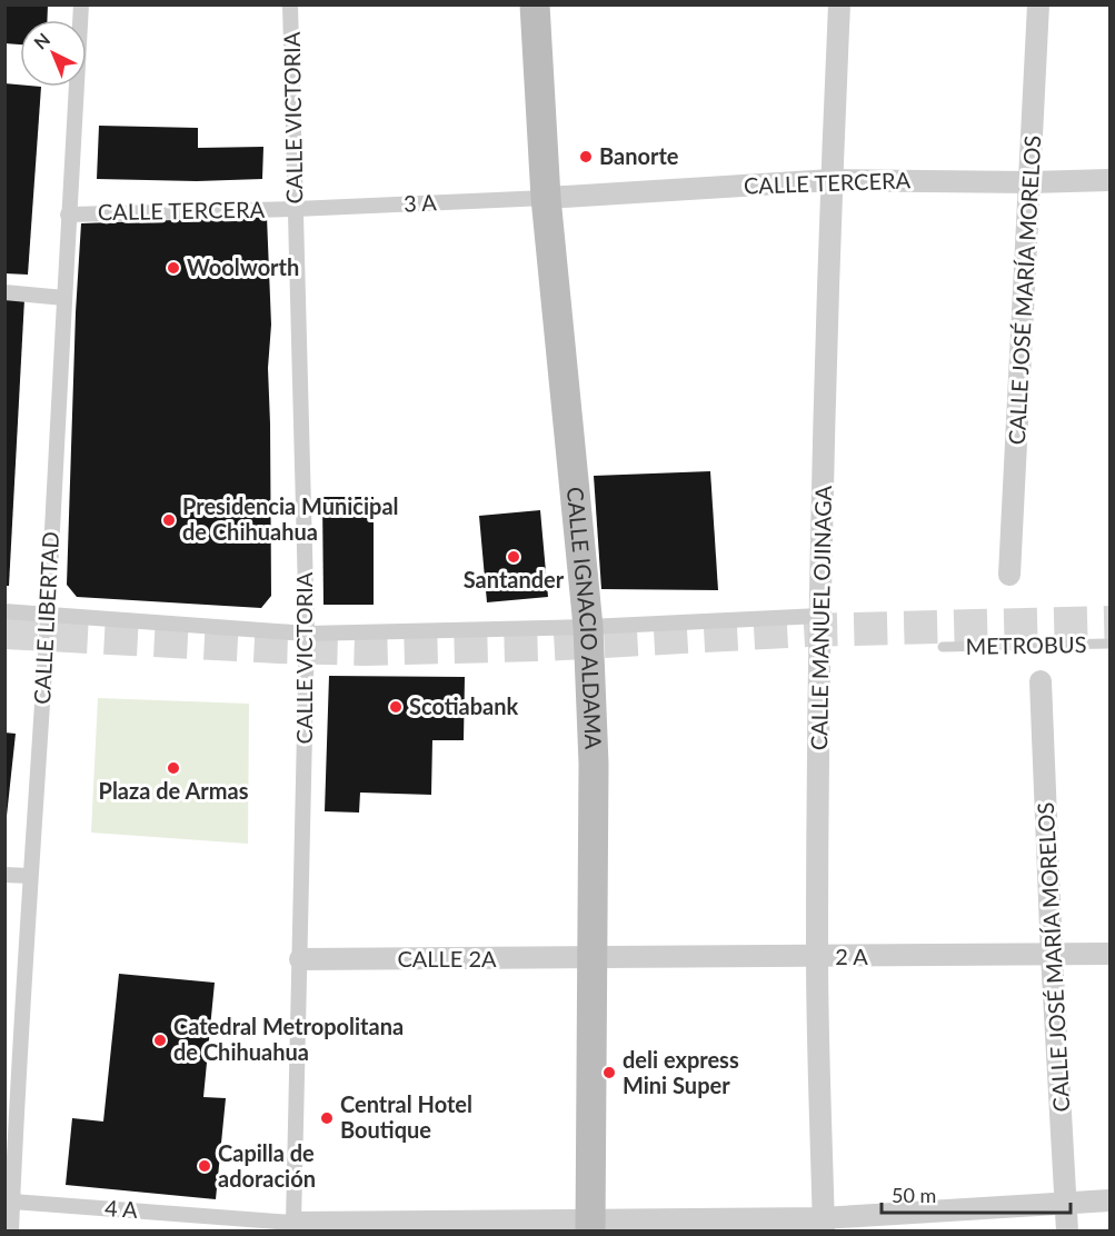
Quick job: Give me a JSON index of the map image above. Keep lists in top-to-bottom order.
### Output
{
  "streets": {
    "main road": ["CALLE IGNACIO ALDAMA"],
    "street": [
      "CALLE VICTORIA",
      "CALLE TERCERA",
      "3 A",
      "CALLE JOSÉ MARÍA MORELOS",
      "CALLE LIBERTAD",
      "CALLE MANUEL OJINAGA",
      "2 A",
      "CALLE 2A",
      "4 A"
    ],
    "lane": ["METROBUS"]
  },
  "crossings": [
    ["CALLE VICTORIA", "CALLE TERCERA"],
    ["CALLE VICTORIA", "3 A"],
    ["CALLE VICTORIA", "CALLE 2A"],
    ["CALLE VICTORIA", "4 A"],
    ["CALLE TERCERA", "3 A"],
    ["CALLE TERCERA", "CALLE JOSÉ MARÍA MORELOS"],
    ["CALLE TERCERA", "CALLE IGNACIO ALDAMA"],
    ["CALLE TERCERA", "CALLE LIBERTAD"],
    ["CALLE TERCERA", "CALLE MANUEL OJINAGA"],
    ["3 A", "CALLE IGNACIO ALDAMA"],
    ["CALLE JOSÉ MARÍA MORELOS", "2 A"],
    ["CALLE JOSÉ MARÍA MORELOS", "4 A"],
    ["CALLE IGNACIO ALDAMA", "2 A"],
    ["CALLE IGNACIO ALDAMA", "CALLE 2A"],
    ["CALLE IGNACIO ALDAMA", "4 A"],
    ["CALLE LIBERTAD", "4 A"],
    ["CALLE MANUEL OJINAGA", "2 A"],
    ["CALLE MANUEL OJINAGA", "4 A"],
    ["2 A", "CALLE 2A"]
  ],
  "places": [
    "Banorte",
    "Woolworth",
    "Presidencia Municipal de Chihuahua",
    "Santander",
    "Scotiabank",
    "Plaza de Armas",
    "Catedral Metropolitana de Chihuahua",
    "deli express Mini Super",
    "Central Hotel Boutique",
    "Capilla de adoración"
  ],
  "scale_bar": "50 m",
  "north": "top left"
}
